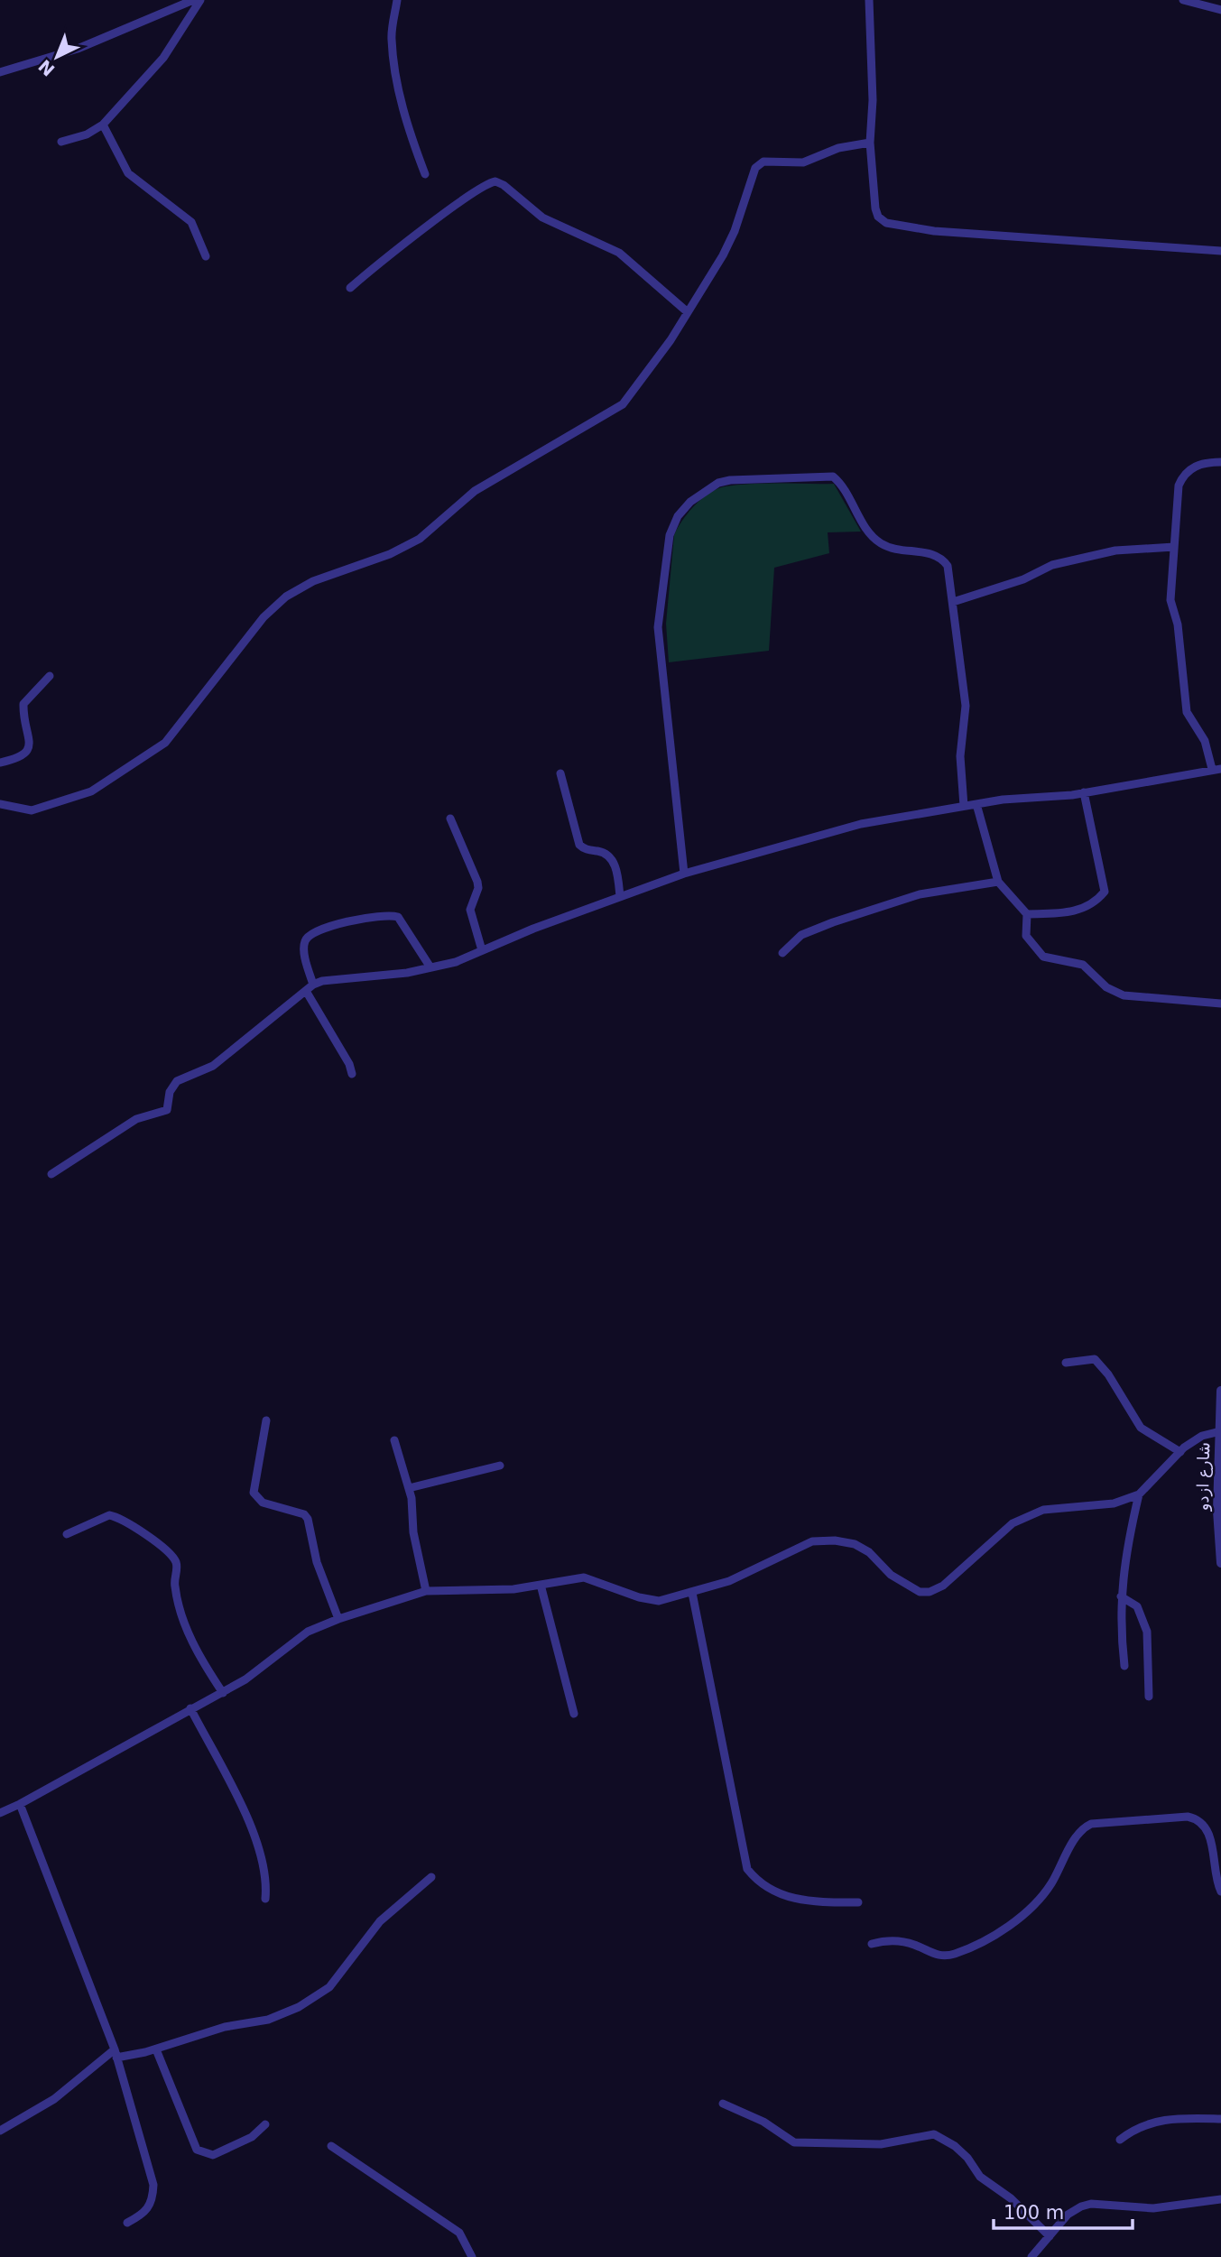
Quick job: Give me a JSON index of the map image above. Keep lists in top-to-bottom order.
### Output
{
  "streets": {
    "street": ["شارع ازدو"]
  },
  "scale_bar": "100 m",
  "north": "bottom left"
}
